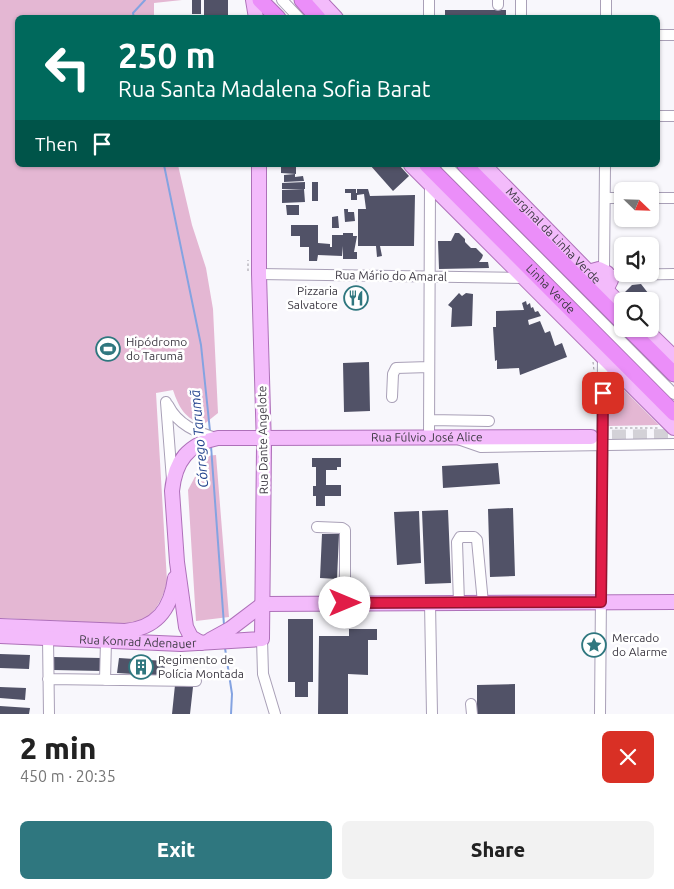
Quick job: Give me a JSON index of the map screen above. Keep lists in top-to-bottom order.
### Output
{
  "streets": {
    "highway": ["Linha Verde"],
    "main road": [
      "Marginal da Linha Verde",
      "Rua Fúlvio José Alice",
      "Rua Dante Angelote",
      "Rua Konrad Adenauer"
    ],
    "street": ["Rua Mário do Amaral"]
  },
  "crossings": [
    ["Rua Mário do Amaral", "Rua Dante Angelote"],
    ["Rua Fúlvio José Alice", "Rua Dante Angelote"],
    ["Rua Dante Angelote", "Rua Konrad Adenauer"]
  ],
  "water": ["Córrego Tarumã"],
  "places": {
    "restaurant": ["Pizzaria Salvatore"],
    "sports": ["Hipódromo do Tarumã"],
    "place": ["Mercado do Alarme"],
    "building": ["Regimento de Polícia Montada"]
  },
  "north": "bottom right",
  "page": {
    "turn": ["250 m", "Rua Santa Madalena Sofia Barat"],
    "then": "Then",
    "heading": ["2 min", "450 m · 20:35"],
    "buttons": ["Exit", "Share"]
  }
}
